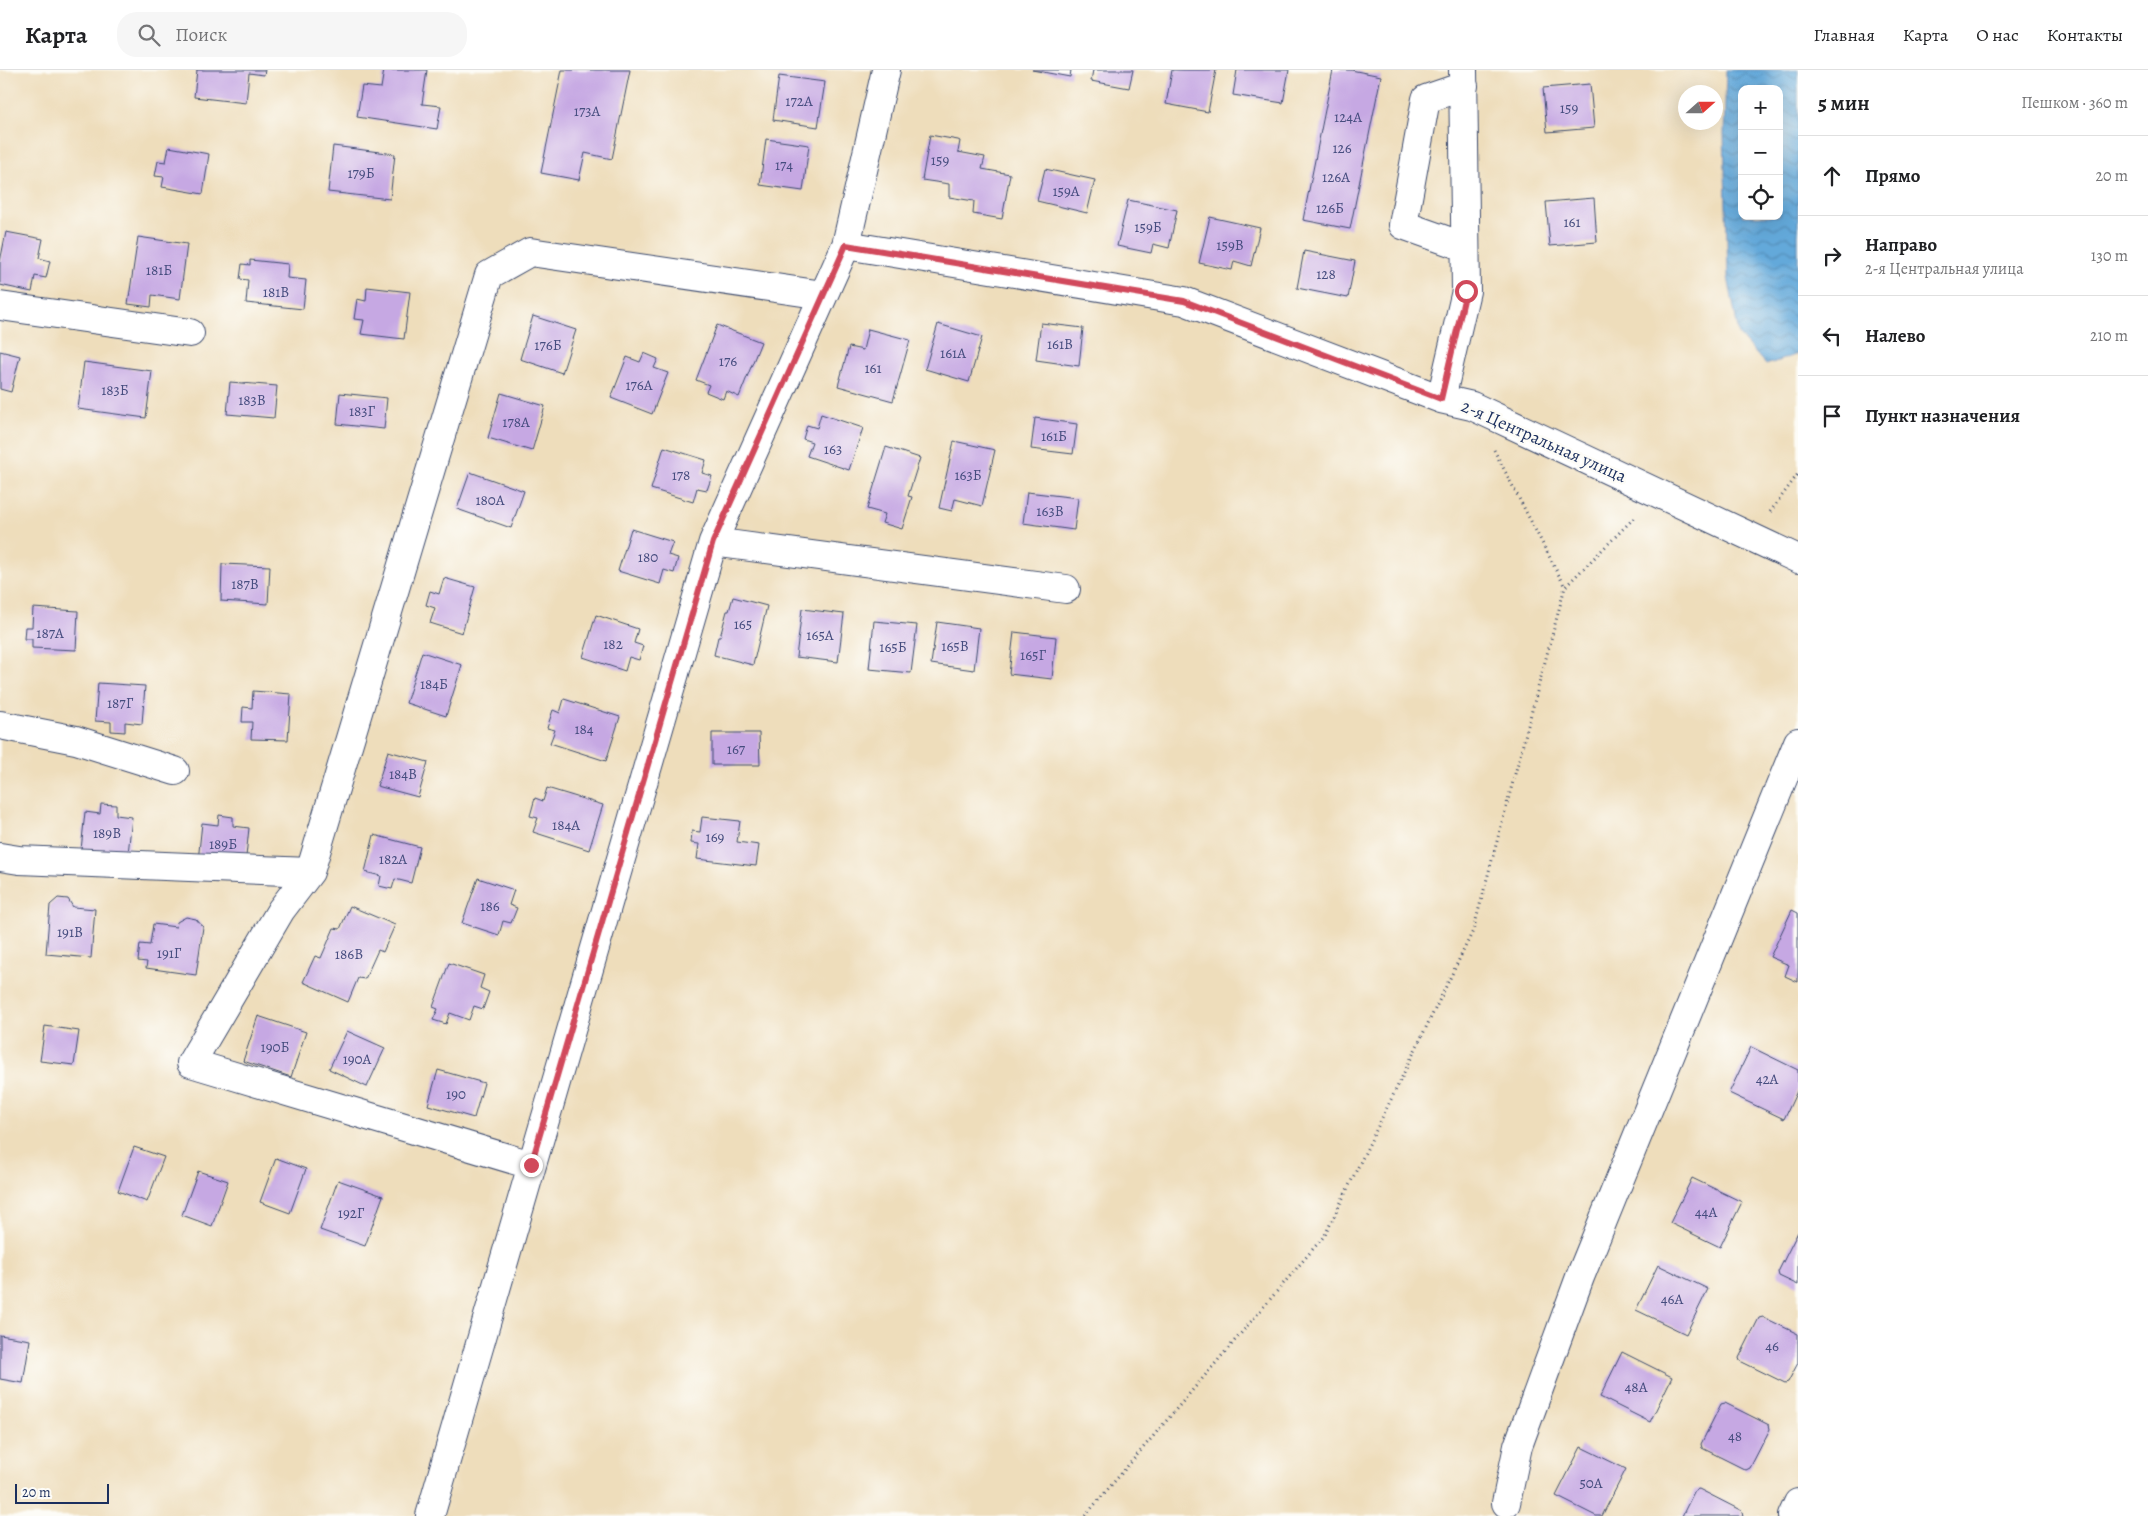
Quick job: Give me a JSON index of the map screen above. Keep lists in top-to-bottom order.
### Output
{
  "streets": {
    "street": ["2-я Центральная улица"]
  },
  "house_numbers": [
    "172А",
    "159",
    "173А",
    "124А",
    "126",
    "159",
    "174",
    "179Б",
    "126А",
    "159А",
    "126Б",
    "161",
    "159Б",
    "159В",
    "181Б",
    "128",
    "181В",
    "161В",
    "176Б",
    "161А",
    "176",
    "161",
    "176А",
    "183Б",
    "183В",
    "183Г",
    "178А",
    "161Б",
    "163",
    "178",
    "163Б",
    "180А",
    "163В",
    "180",
    "187В",
    "165",
    "187А",
    "165А",
    "182",
    "165В",
    "165Б",
    "165Г",
    "184Б",
    "187Г",
    "184",
    "167",
    "184В",
    "184А",
    "189В",
    "169",
    "189Б",
    "182А",
    "186",
    "191В",
    "191Г",
    "186В",
    "190Б",
    "190А",
    "42А",
    "190",
    "44А",
    "192Г",
    "46А",
    "46",
    "48А",
    "48",
    "50А"
  ],
  "scale_bar": "20 m",
  "north": "right",
  "page": {
    "header": "Карта",
    "search": "Поиск",
    "nav": [
      "Главная",
      "Карта",
      "О нас",
      "Контакты"
    ],
    "heading": ["5 мин", "Пешком · 360 m"],
    "map_buttons": ["+", "−"],
    "list": [
      ["Прямо", "20 m"],
      ["Направо", "2-я Центральная улица", "130 m"],
      ["Налево", "210 m"],
      "Пункт назначения"
    ],
    "scale": "20 m"
  }
}
